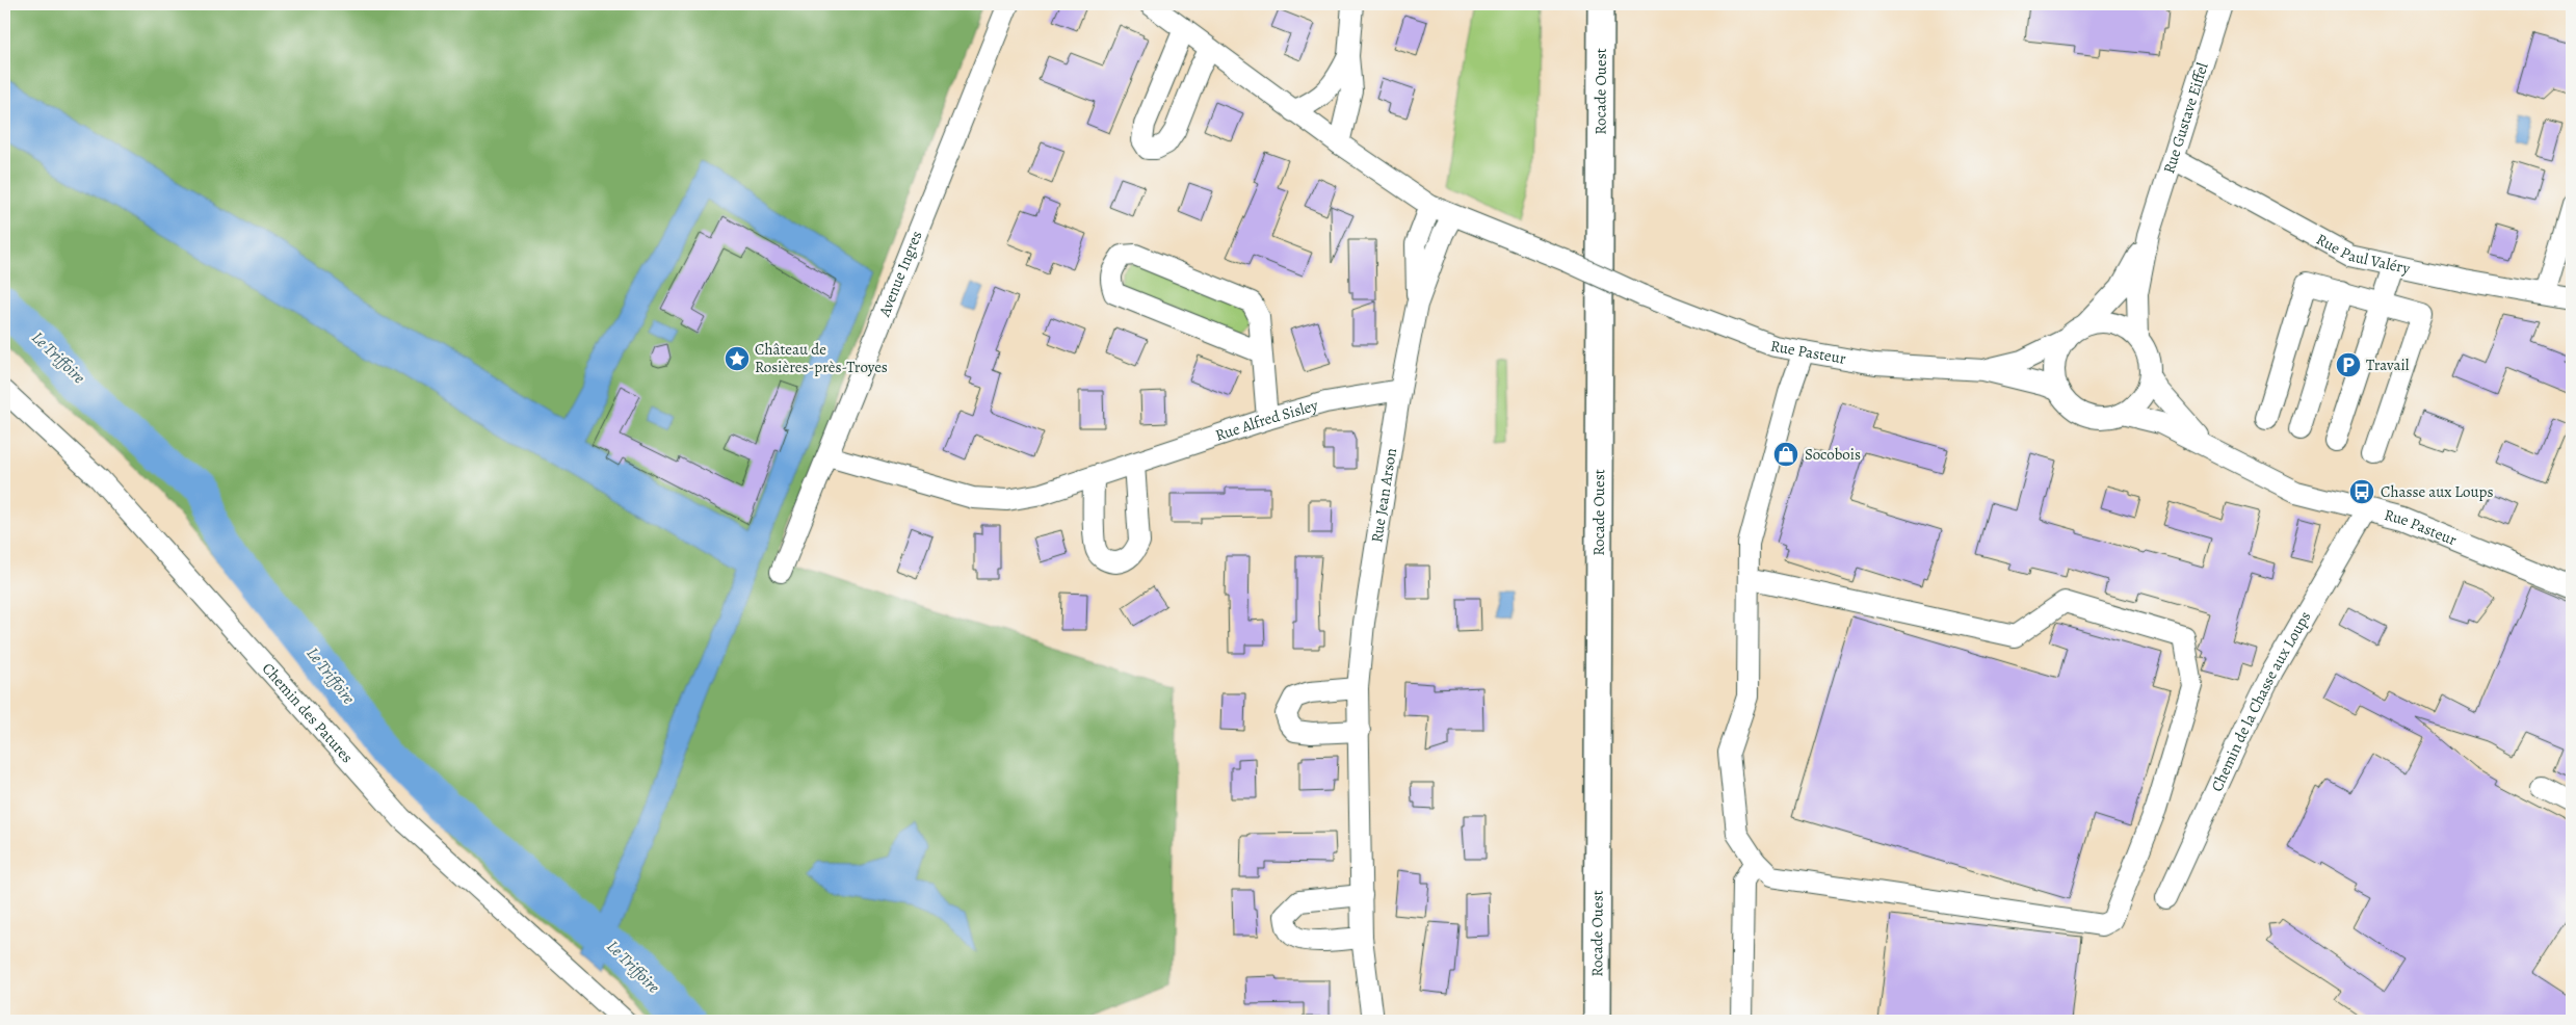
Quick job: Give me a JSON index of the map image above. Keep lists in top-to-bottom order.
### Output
{
  "streets": {
    "main road": ["Rocade Ouest"],
    "street": [
      "Rue Gustave Eiffel",
      "Rue Paul Valéry",
      "Avenue Ingres",
      "Rue Pasteur",
      "Rue Alfred Sisley",
      "Rue Jean Arson",
      "Chemin de la Chasse aux Loups",
      "Chemin des Patures"
    ]
  },
  "crossings": [
    ["Rue Gustave Eiffel", "Rue Paul Valéry"],
    ["Rue Gustave Eiffel", "Rue Pasteur"],
    ["Avenue Ingres", "Rue Alfred Sisley"],
    ["Rue Pasteur", "Rue Jean Arson"],
    ["Rue Pasteur", "Chemin de la Chasse aux Loups"],
    ["Rue Alfred Sisley", "Rue Jean Arson"]
  ],
  "water": ["Le Triffoire"],
  "places": {
    "place": ["Château de Rosières-près-Troyes"],
    "parking": ["Travail"],
    "shop": ["Socobois"],
    "bus stop": ["Chasse aux Loups"]
  }
}
